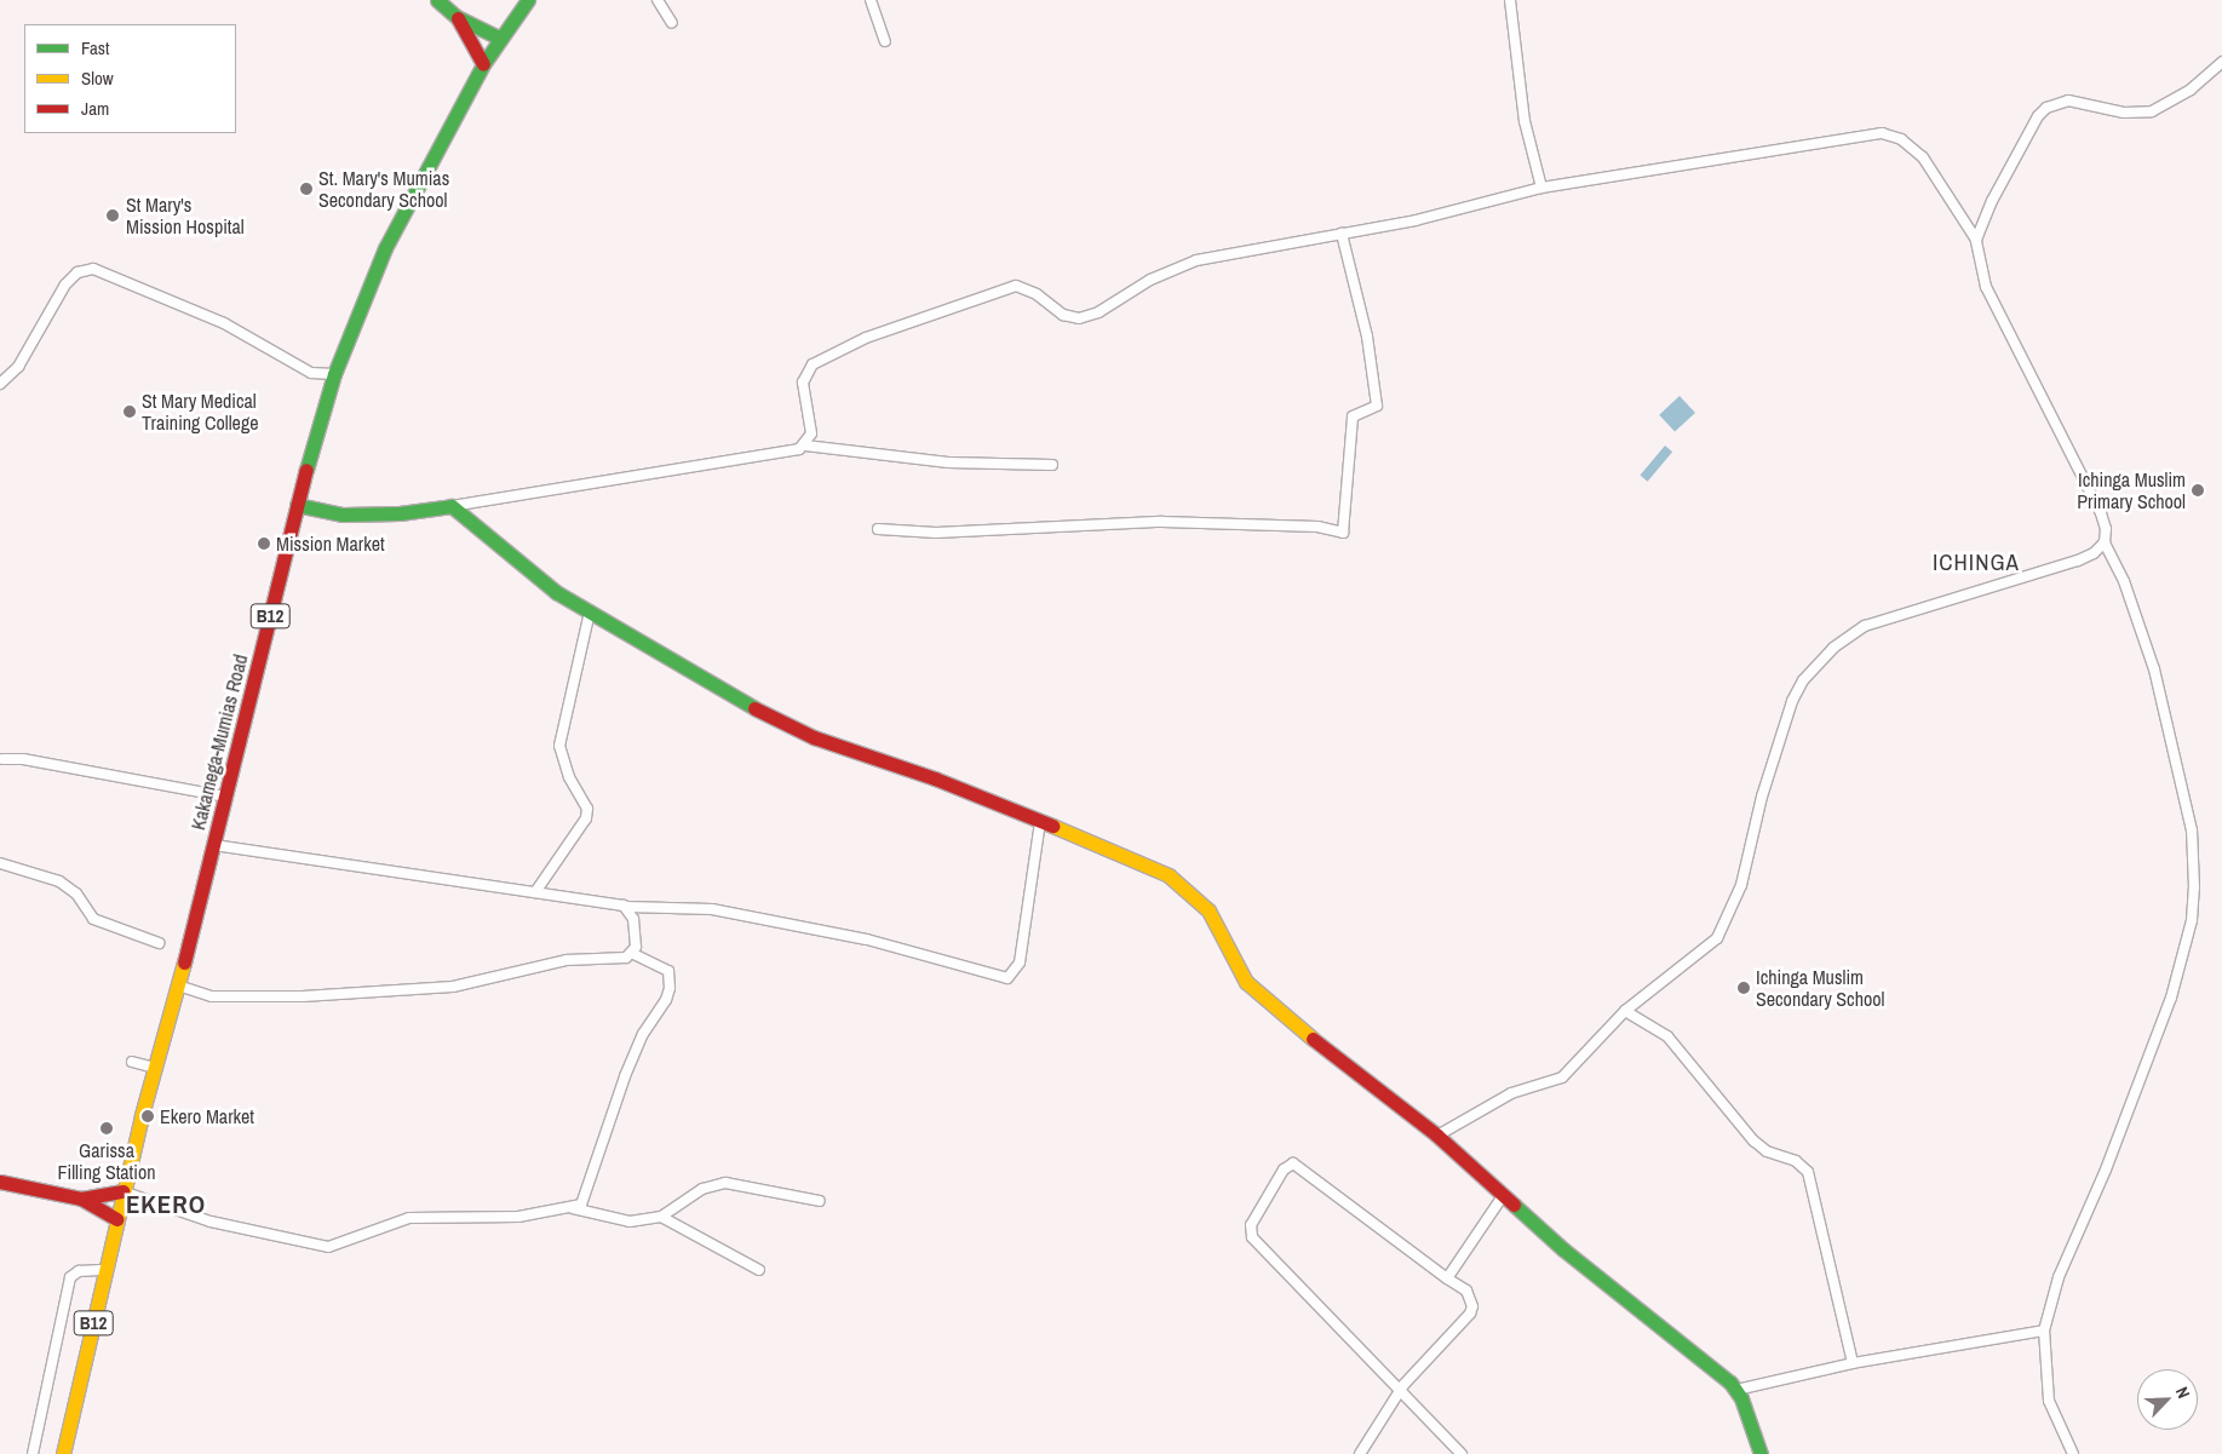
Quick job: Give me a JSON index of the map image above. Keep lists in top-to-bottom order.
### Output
{
  "streets": {
    "main road": ["B12", "Kakamega-Mumias Road"]
  },
  "crossings": [
    ["B12", "Kakamega-Mumias Road"]
  ],
  "districts": ["ICHINGA", "EKERO"],
  "places": [
    "St. Mary's Mumias Secondary School",
    "St Mary's Mission Hospital",
    "St Mary Medical Training College",
    "Ichinga Muslim Primary School",
    "Mission Market",
    "Ichinga Muslim Secondary School",
    "Ekero Market",
    "Garissa Filling Station"
  ],
  "legend": ["Fast", "Slow", "Jam"],
  "north": "top right"
}
